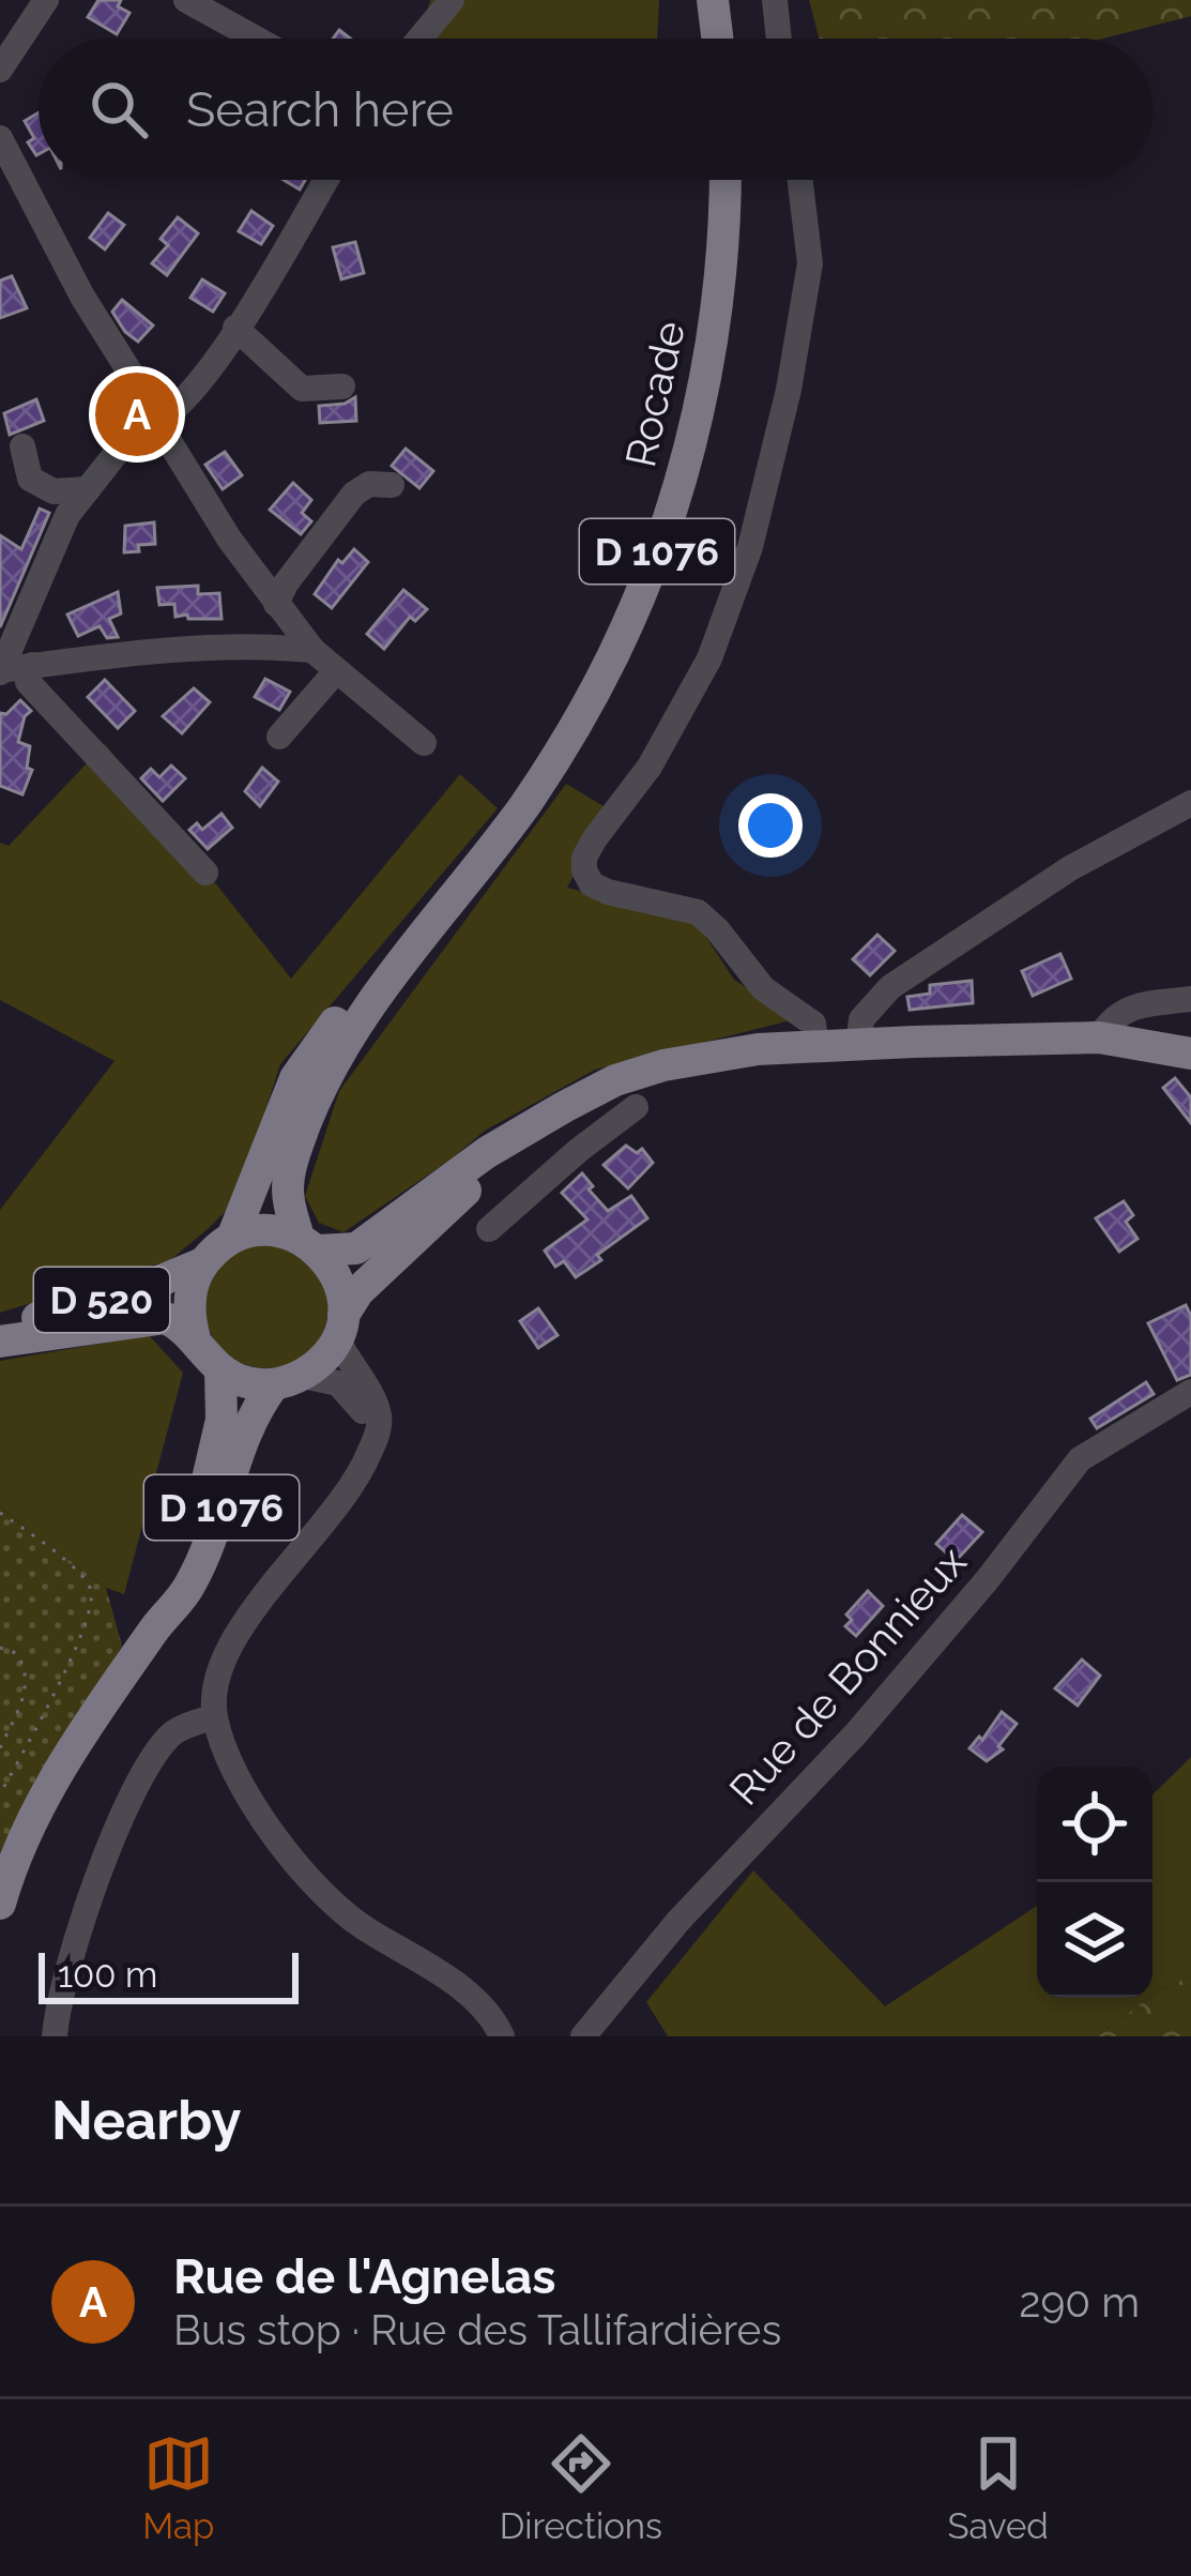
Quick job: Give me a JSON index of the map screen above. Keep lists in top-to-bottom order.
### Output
{
  "streets": {
    "main road": ["Rocade", "D 1076", "D 520"],
    "street": ["Rue de Bonnieux"]
  },
  "crossings": [
    ["Rocade", "D 1076"],
    ["Rocade", "D 520"],
    ["D 1076", "D 520"]
  ],
  "scale_bar": "100 m",
  "page": {
    "search": "Search here",
    "pins": "A",
    "scale": "100 m",
    "heading": "Nearby",
    "list": [
      {
        "mark": "A",
        "name": "Rue de l'Agnelas",
        "note": "Bus stop · Rue des Tallifardières",
        "value": "290 m"
      }
    ],
    "nav": ["Map", "Directions", "Saved"]
  }
}
